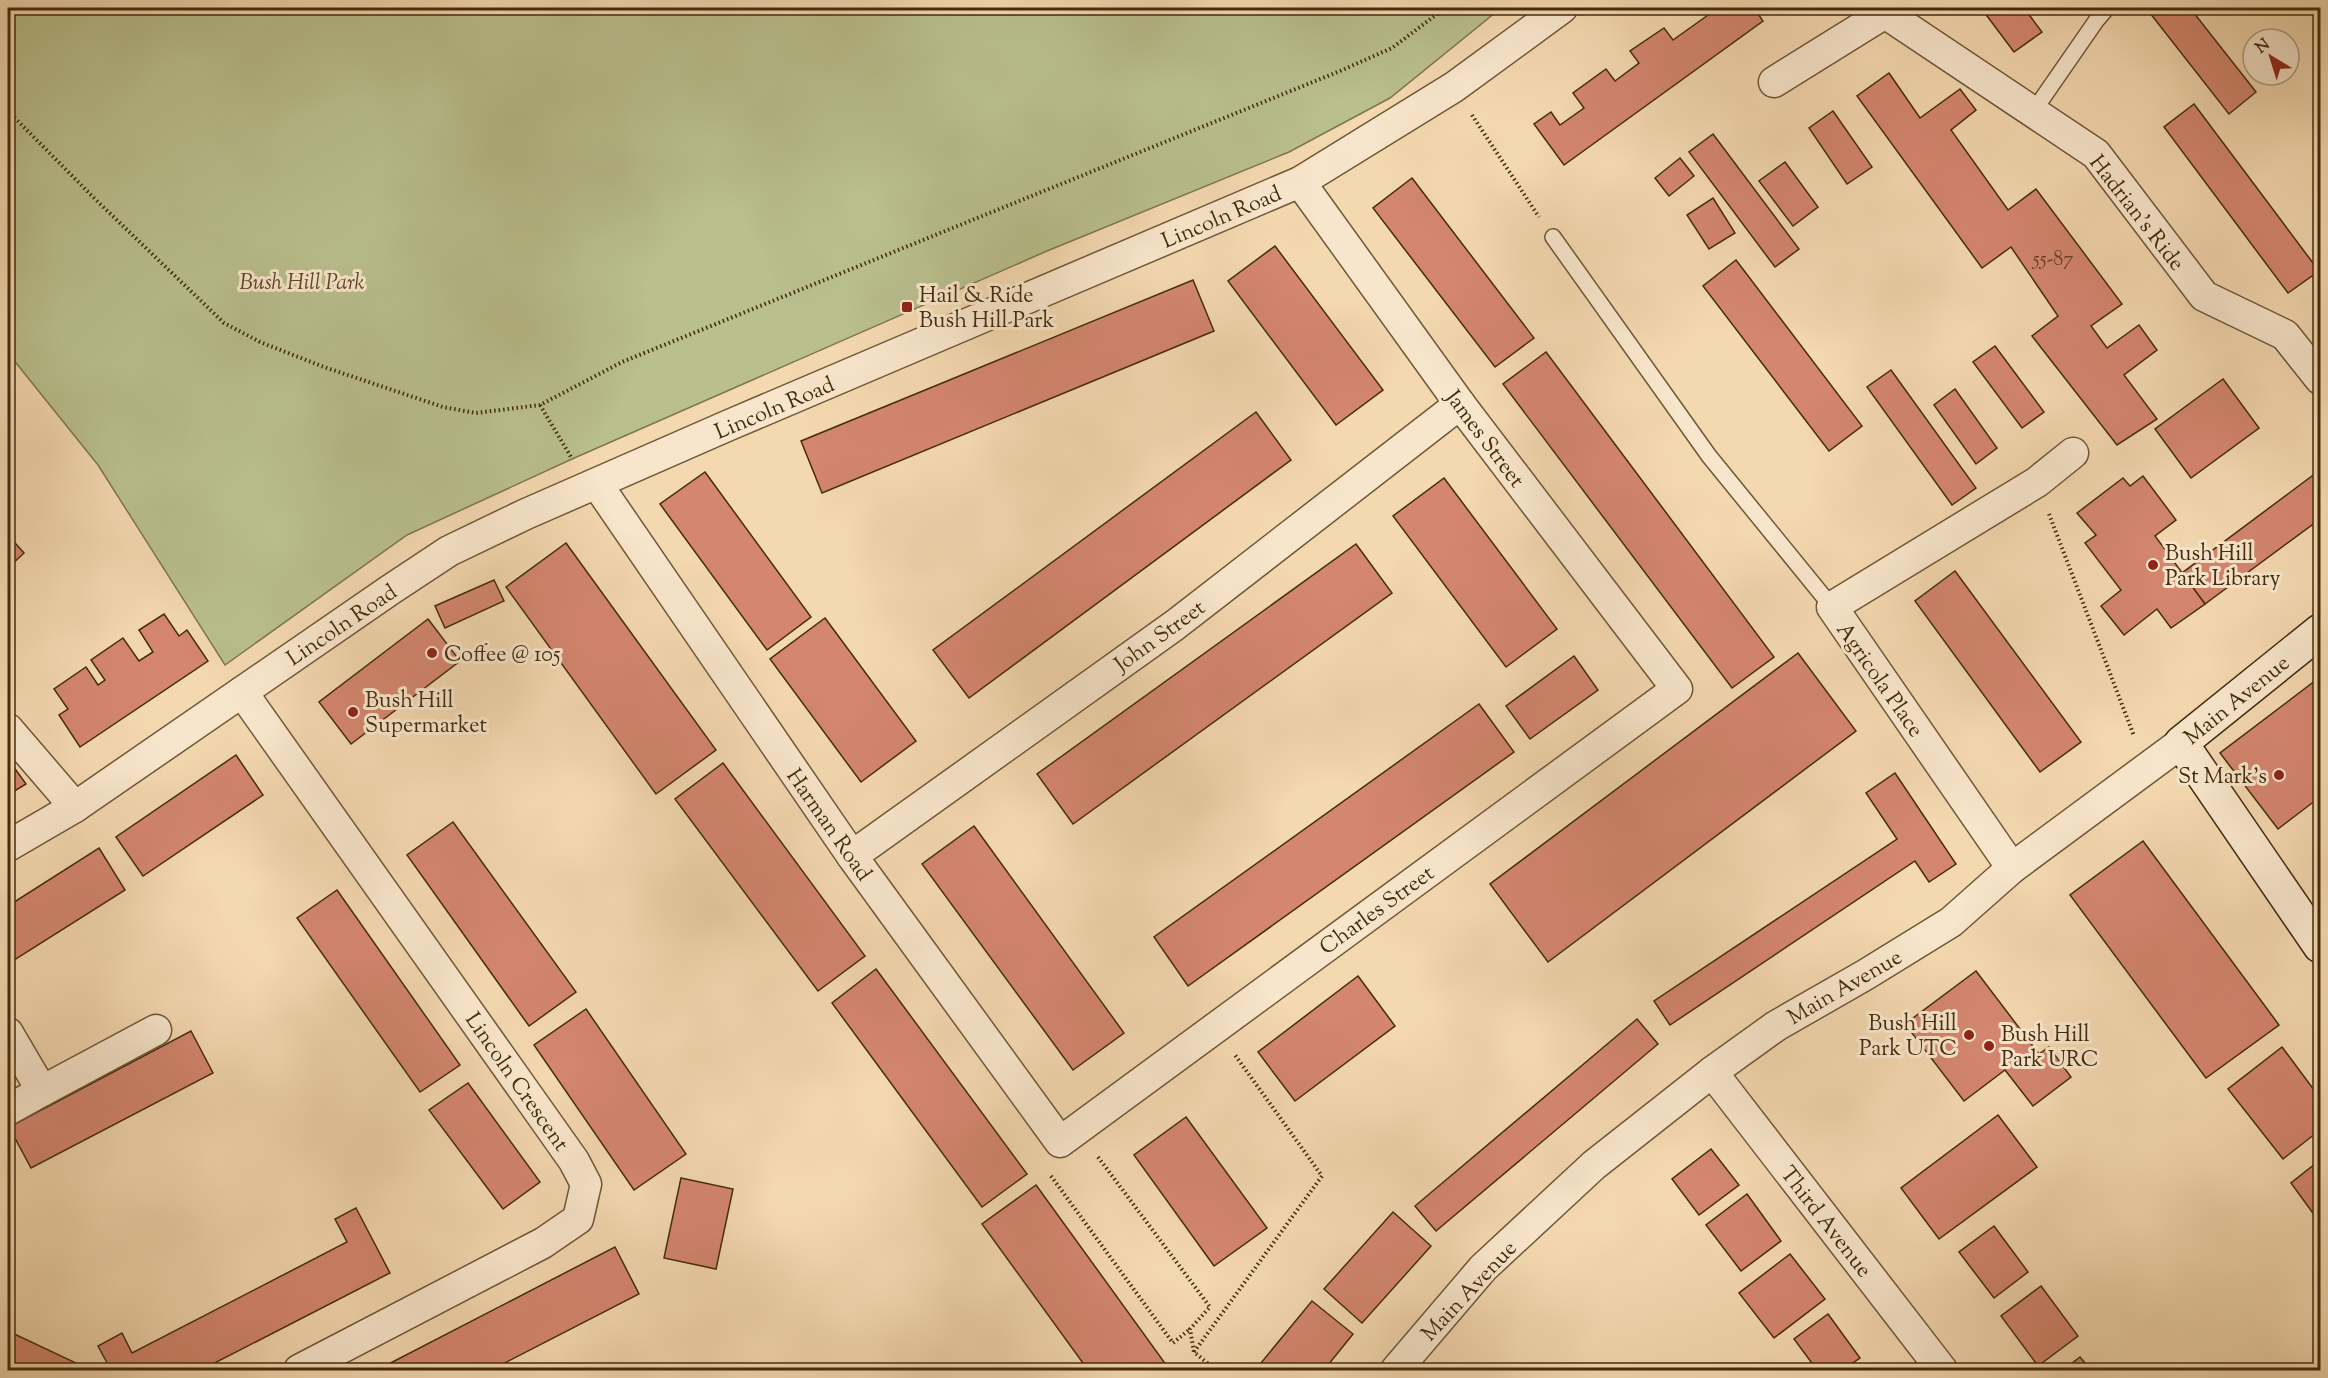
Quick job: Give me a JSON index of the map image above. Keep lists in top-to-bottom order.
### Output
{
  "streets": {
    "street": [
      "Hadrian's Ride",
      "Lincoln Road",
      "James Street",
      "John Street",
      "Agricola Place",
      "Main Avenue",
      "Harman Road",
      "Charles Street",
      "Lincoln Crescent",
      "Third Avenue"
    ]
  },
  "crossings": [
    ["Lincoln Road", "James Street"],
    ["Lincoln Road", "Harman Road"],
    ["Lincoln Road", "Lincoln Crescent"],
    ["James Street", "John Street"],
    ["James Street", "Charles Street"],
    ["John Street", "Harman Road"],
    ["Agricola Place", "Main Avenue"],
    ["Main Avenue", "Third Avenue"],
    ["Harman Road", "Charles Street"]
  ],
  "parks": ["Bush Hill Park"],
  "places": {
    "transit": ["Hail & Ride Bush Hill Park"],
    "other": [
      "Bush Hill Park Library",
      "Coffee @ 105",
      "Bush Hill Supermarket",
      "St Mark's",
      "Bush Hill Park UTC",
      "Bush Hill Park URC"
    ]
  },
  "house_numbers": ["55-87"],
  "north": "top left"
}
